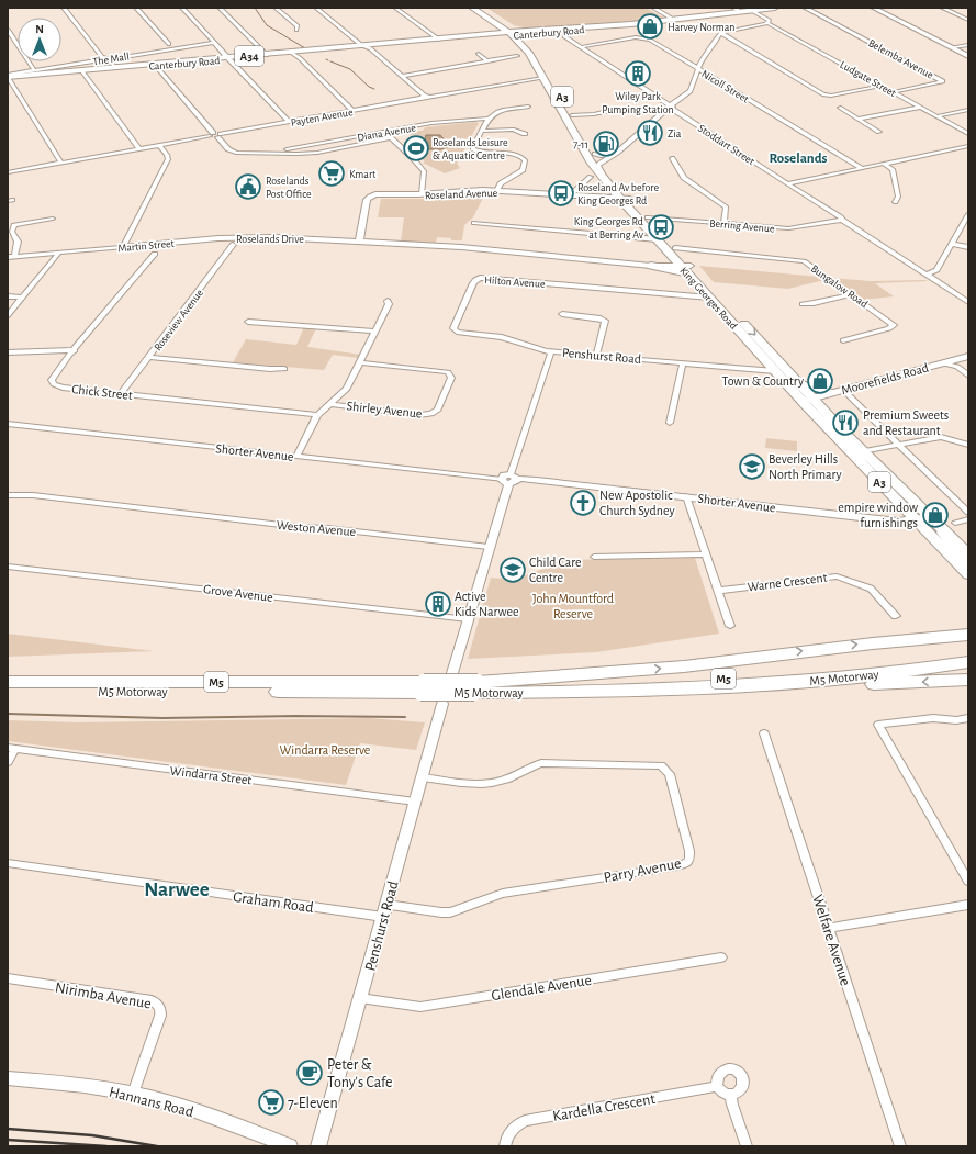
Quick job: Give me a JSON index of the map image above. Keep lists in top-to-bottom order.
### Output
{
  "streets": {
    "highway": [
      "Canterbury Road",
      "A34",
      "A3",
      "King Georges Road",
      "M5 Motorway",
      "M5"
    ],
    "main road": ["Moorefields Road", "Hannans Road"],
    "street": [
      "The Mall",
      "Belemba Avenue",
      "Ludgate Street",
      "Nicoll Street",
      "Payten Avenue",
      "Diana Avenue",
      "Stoddart Street",
      "Roseland Avenue",
      "Berring Avenue",
      "Roselands Drive",
      "Martin Street",
      "Hilton Avenue",
      "Bungalow Road",
      "Roseview Avenue",
      "Penshurst Road",
      "Chick Street",
      "Shirley Avenue",
      "Shorter Avenue",
      "Weston Avenue",
      "Warne Crescent",
      "Grove Avenue",
      "Windarra Street",
      "Parry Avenue",
      "Graham Road",
      "Welfare Avenue",
      "Glendale Avenue",
      "Nirimba Avenue",
      "Kardella Crescent"
    ]
  },
  "crossings": [
    ["Canterbury Road", "The Mall"],
    ["Canterbury Road", "Ludgate Street"],
    ["Canterbury Road", "King Georges Road"],
    ["Belemba Avenue", "Ludgate Street"],
    ["Nicoll Street", "Stoddart Street"],
    ["Stoddart Street", "Berring Avenue"],
    ["Roseland Avenue", "Roselands Drive"],
    ["Roseland Avenue", "King Georges Road"],
    ["Berring Avenue", "King Georges Road"],
    ["Roselands Drive", "Martin Street"],
    ["Roselands Drive", "King Georges Road"],
    ["Hilton Avenue", "King Georges Road"],
    ["Hilton Avenue", "Penshurst Road"],
    ["Bungalow Road", "King Georges Road"],
    ["King Georges Road", "Penshurst Road"],
    ["King Georges Road", "Moorefields Road"],
    ["King Georges Road", "Shorter Avenue"],
    ["Roseview Avenue", "Chick Street"],
    ["Penshurst Road", "Shorter Avenue"],
    ["Penshurst Road", "Weston Avenue"],
    ["Penshurst Road", "Grove Avenue"],
    ["Penshurst Road", "Windarra Street"],
    ["Penshurst Road", "Parry Avenue"],
    ["Penshurst Road", "Graham Road"],
    ["Penshurst Road", "Glendale Avenue"],
    ["M5 Motorway", "M5"],
    ["Parry Avenue", "Graham Road"],
    ["Nirimba Avenue", "Hannans Road"]
  ],
  "districts": ["Roselands", "Narwee"],
  "parks": ["John Mountford Reserve", "Windarra Reserve"],
  "places": {
    "shop": ["Harvey Norman", "Town & Country", "empire window furnishings"],
    "building": ["Wiley Park Pumping Station", "Active Kids Narwee"],
    "restaurant": ["Zia", "Premium Sweets and Restaurant"],
    "fuel station": ["7-11"],
    "sports": ["Roselands Leisure & Aquatic Centre"],
    "supermarket": ["Kmart", "7-Eleven"],
    "public building": ["Roselands Post Office"],
    "bus stop": ["Roseland Av before King Georges Rd", "King Georges Rd at Berring Av"],
    "school or university": ["Beverley Hills North Primary", "Child Care Centre"],
    "church": ["New Apostolic Church Sydney"],
    "cafe": ["Peter & Tony's Cafe"]
  },
  "north": "top"
}
